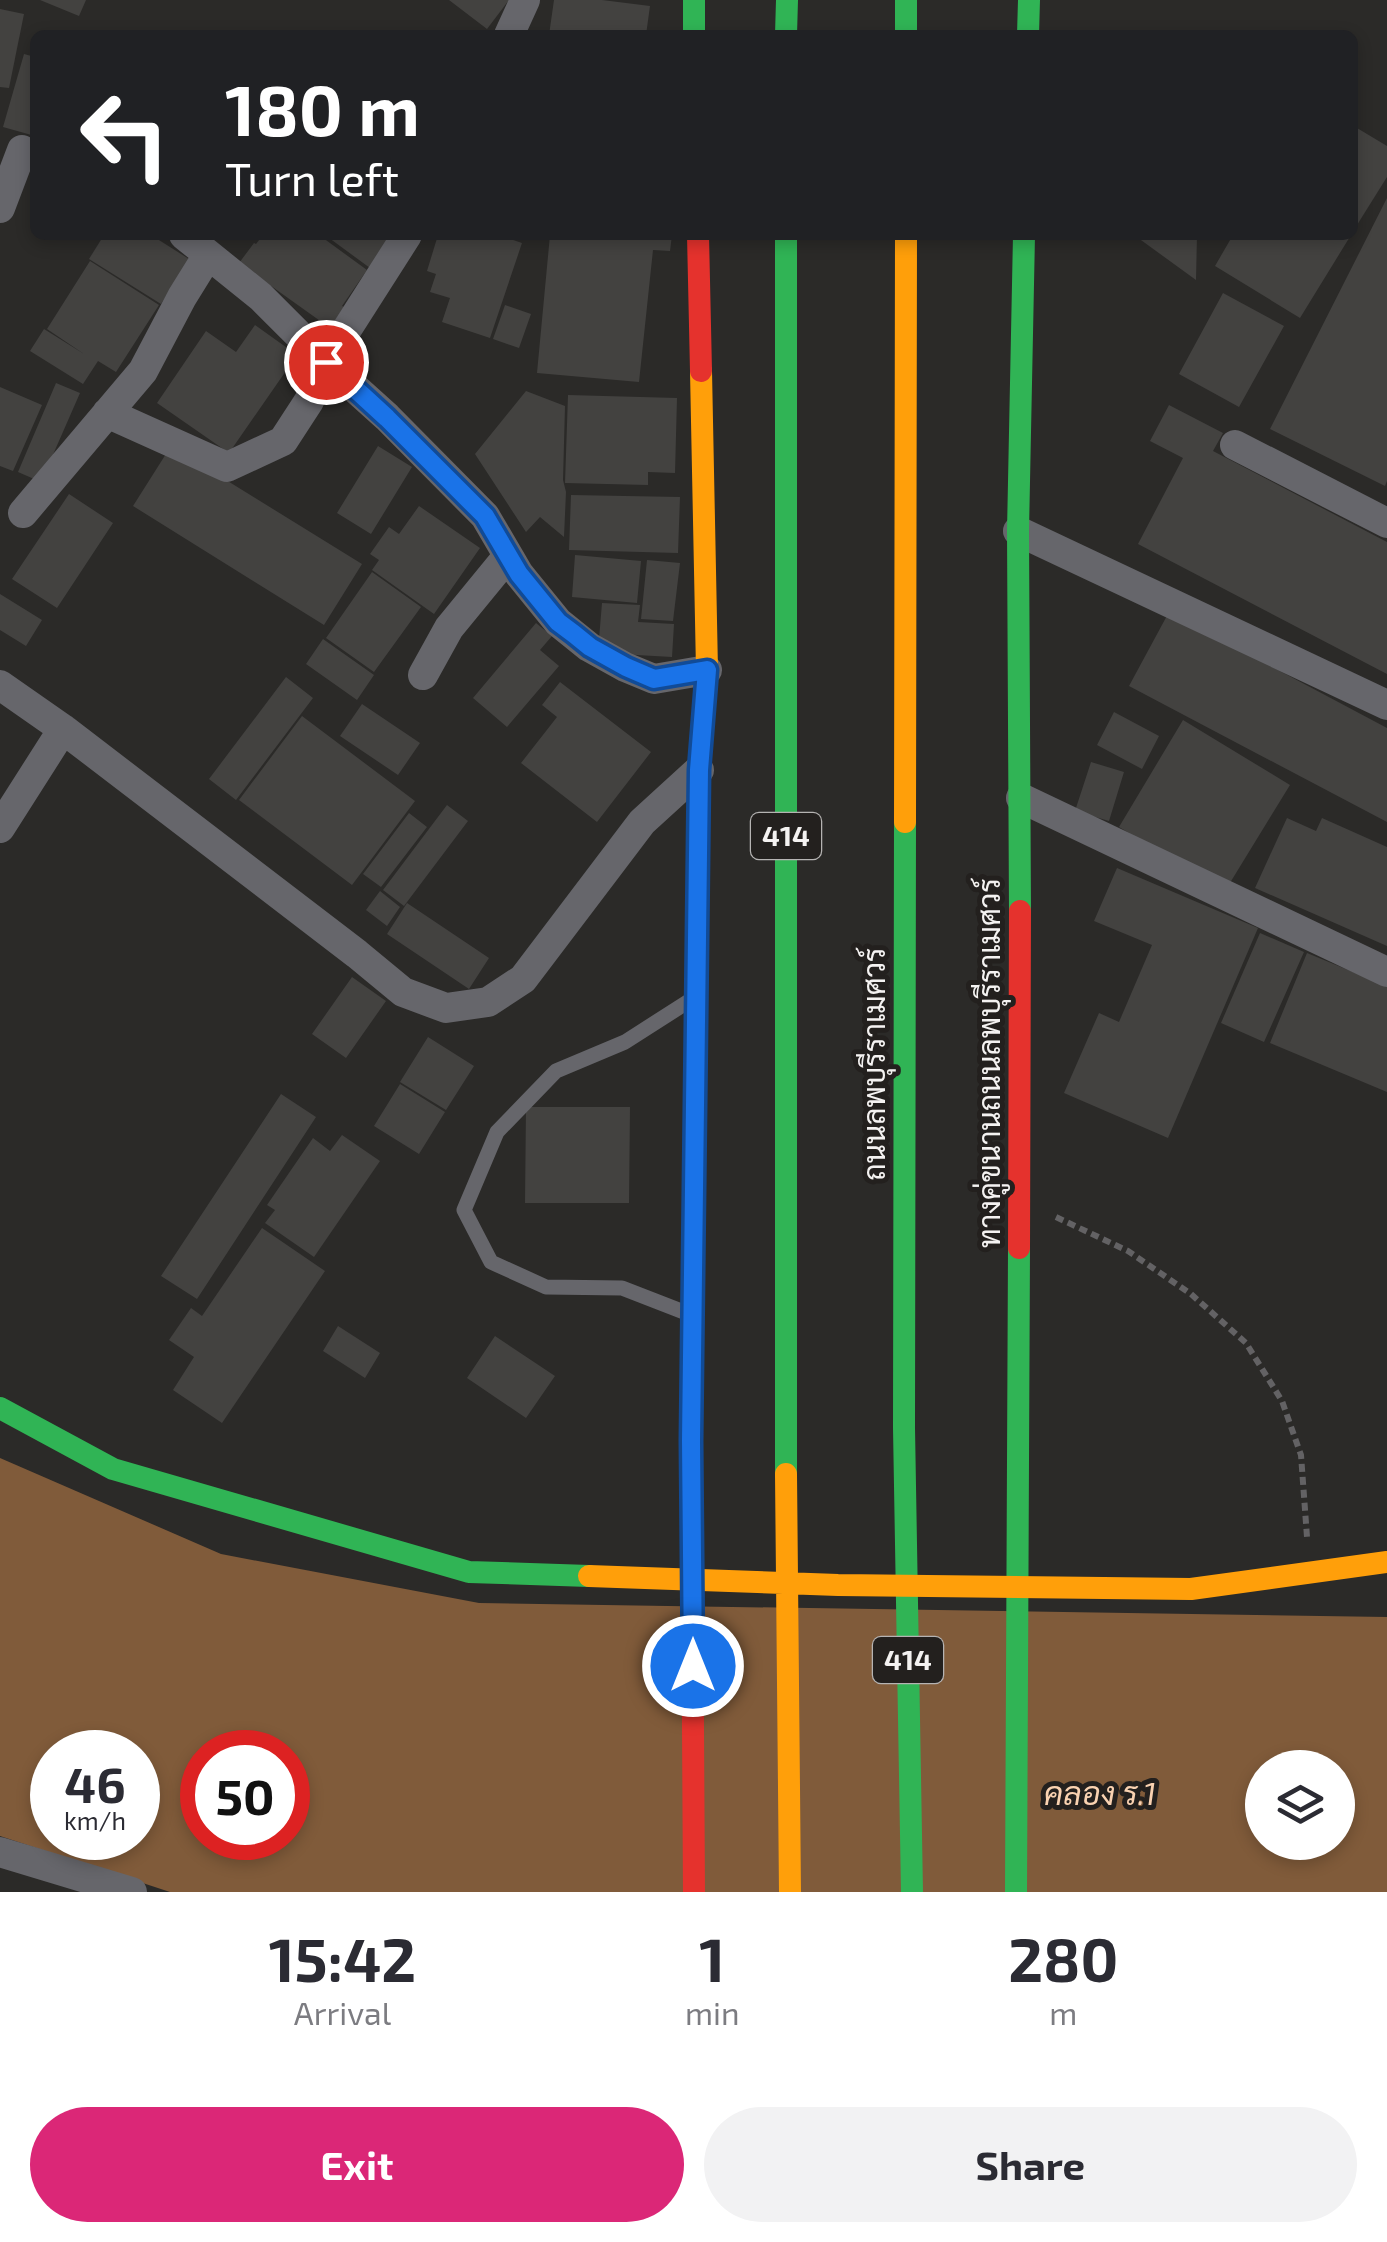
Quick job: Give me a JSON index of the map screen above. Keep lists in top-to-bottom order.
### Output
{
  "streets": {
    "main road": ["414", "ทางคู่ขนานถนนลพบุรีราเมศวร์", "ถนนลพบุรีราเมศวร์"]
  },
  "water": ["คลอง ร.1"],
  "page": {
    "turn": ["180 m", "Turn left"],
    "speed": "46 km/h",
    "limit": "50",
    "eta": [
      "15:42",
      "Arrival",
      "1",
      "min",
      "280",
      "m"
    ],
    "buttons": ["Exit", "Share"]
  }
}
